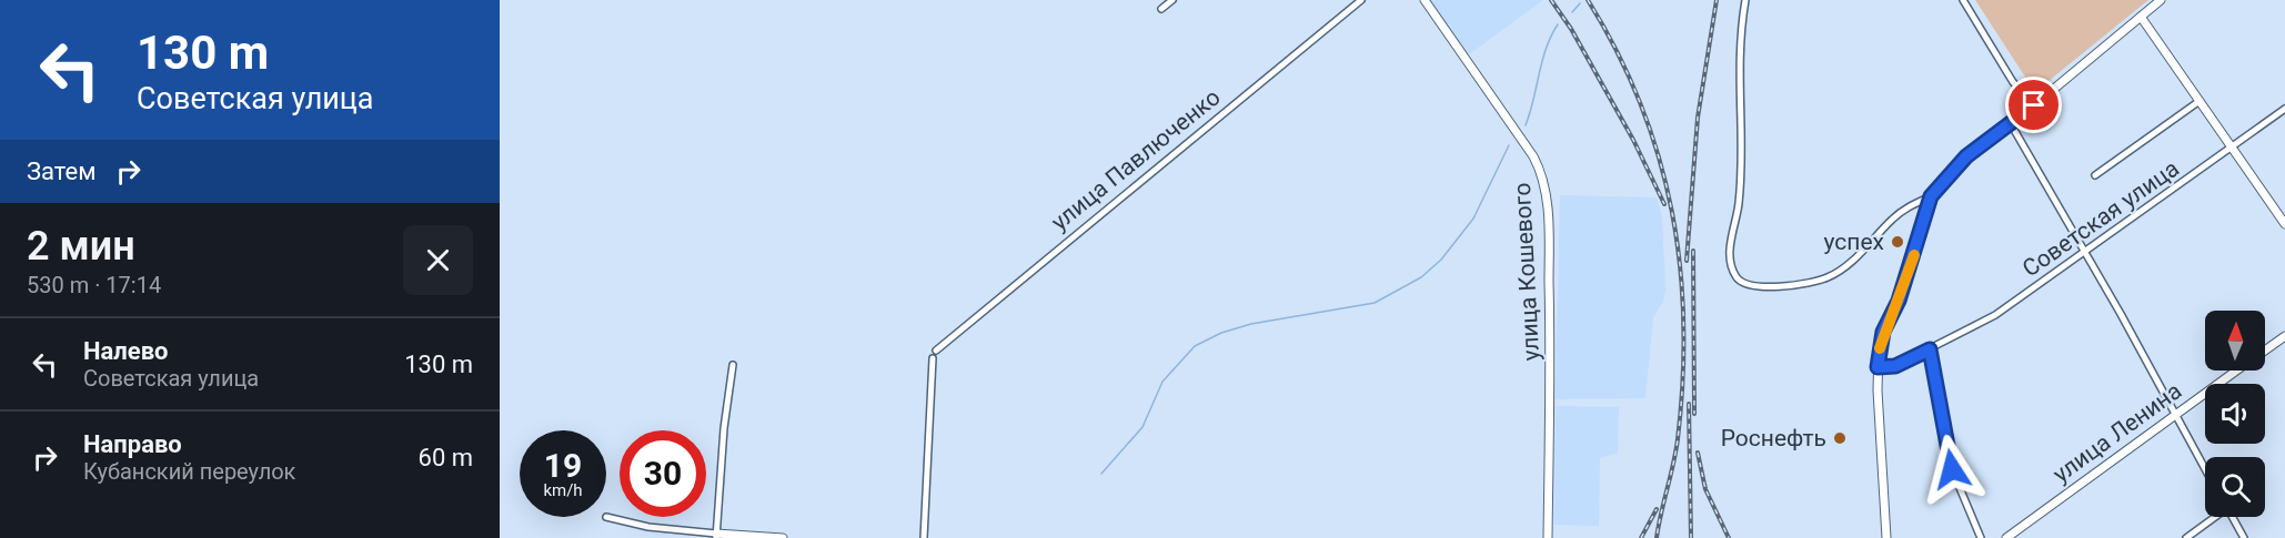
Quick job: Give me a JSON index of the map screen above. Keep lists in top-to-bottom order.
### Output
{
  "streets": {
    "street": [
      "улица Павлюченко",
      "Советская улица",
      "улица Кошевого",
      "улица Ленина"
    ]
  },
  "places": ["успех", "Роснефть"],
  "north": "top",
  "page": {
    "turn": ["130 m", "Советская улица"],
    "then": "Затем",
    "heading": ["2 мин", "530 m · 17:14"],
    "list": [
      {
        "name": "Налево",
        "note": "Советская улица",
        "value": "130 m"
      },
      {
        "name": "Направо",
        "note": "Кубанский переулок",
        "value": "60 m"
      }
    ],
    "speed": "19 km/h",
    "limit": "30"
  }
}
